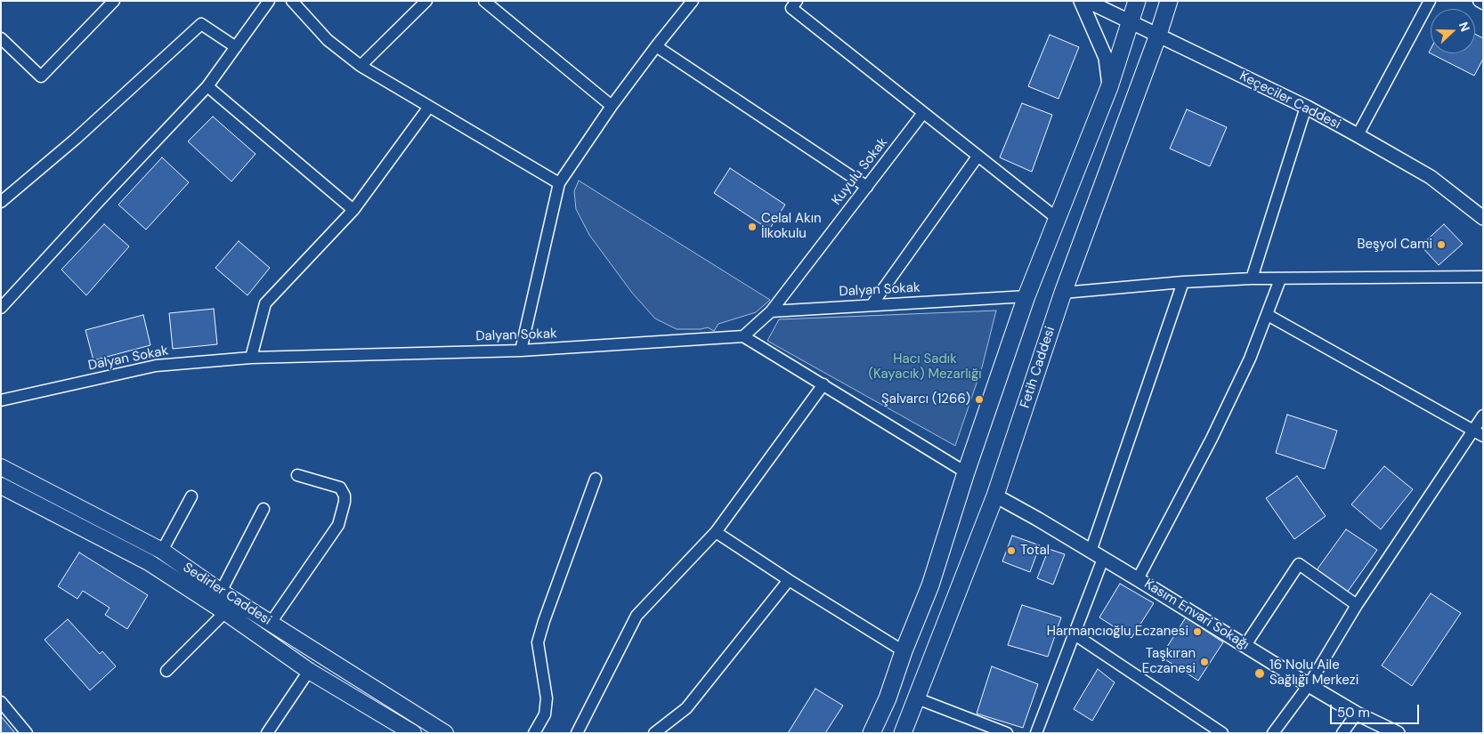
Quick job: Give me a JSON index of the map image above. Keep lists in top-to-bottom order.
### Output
{
  "streets": {
    "main road": ["Fetih Caddesi", "Sedirler Caddesi"],
    "street": [
      "Keçeciler Caddesi",
      "Kuyulu Sokak",
      "Dalyan Sokak",
      "Kasım Envari Sokağı"
    ]
  },
  "crossings": [
    ["Keçeciler Caddesi", "Fetih Caddesi"],
    ["Kuyulu Sokak", "Dalyan Sokak"],
    ["Fetih Caddesi", "Kasım Envari Sokağı"]
  ],
  "parks": ["Hacı Sadık (Kayacık) Mezarlığı"],
  "places": [
    "Celal Akın İlkokulu",
    "Beşyol Cami",
    "Şalvarcı (1266)",
    "Total",
    "Harmancıoğlu Eczanesi",
    "Taşkıran Eczanesi",
    "16 Nolu Aile Sağlığı Merkezi"
  ],
  "scale_bar": "50 m",
  "north": "right"
}
